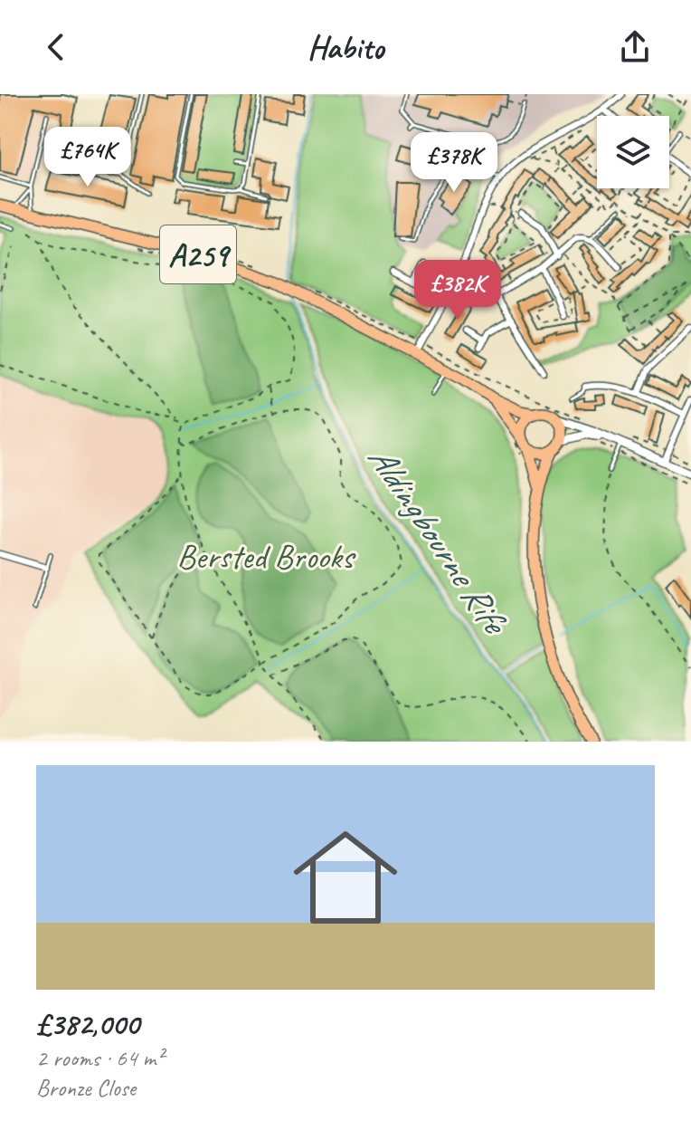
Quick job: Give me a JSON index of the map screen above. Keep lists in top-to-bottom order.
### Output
{
  "streets": {
    "highway": ["A259"]
  },
  "water": ["Aldingbourne Rife"],
  "parks": ["Bersted Brooks"],
  "page": {
    "header": "Habito",
    "price": ["£764K", "£378K", "£382K"],
    "list": [
      {
        "name": "£382,000",
        "note": "2 rooms · 64 m² · Bronze Close"
      }
    ]
  }
}
